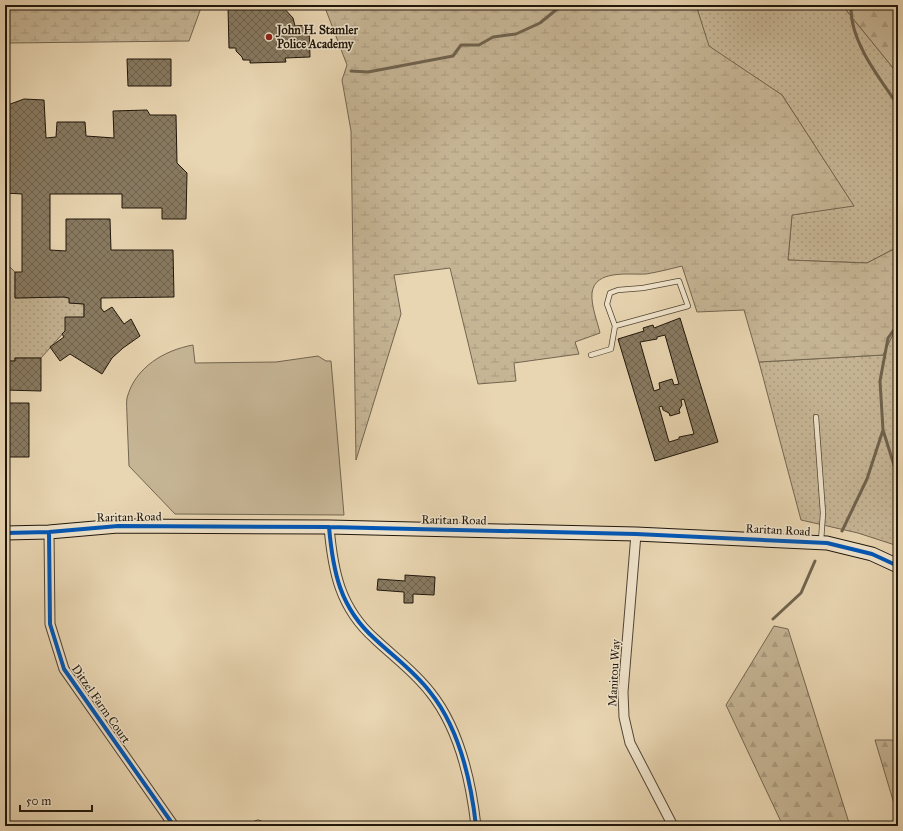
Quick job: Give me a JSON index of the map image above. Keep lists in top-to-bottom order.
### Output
{
  "streets": {
    "street": ["Raritan Road", "Manitou Way", "Ditzel Farm Court"]
  },
  "crossings": [
    ["Raritan Road", "Manitou Way"],
    ["Raritan Road", "Ditzel Farm Court"]
  ],
  "places": ["John H. Stamler Police Academy"],
  "scale_bar": "50 m"
}
